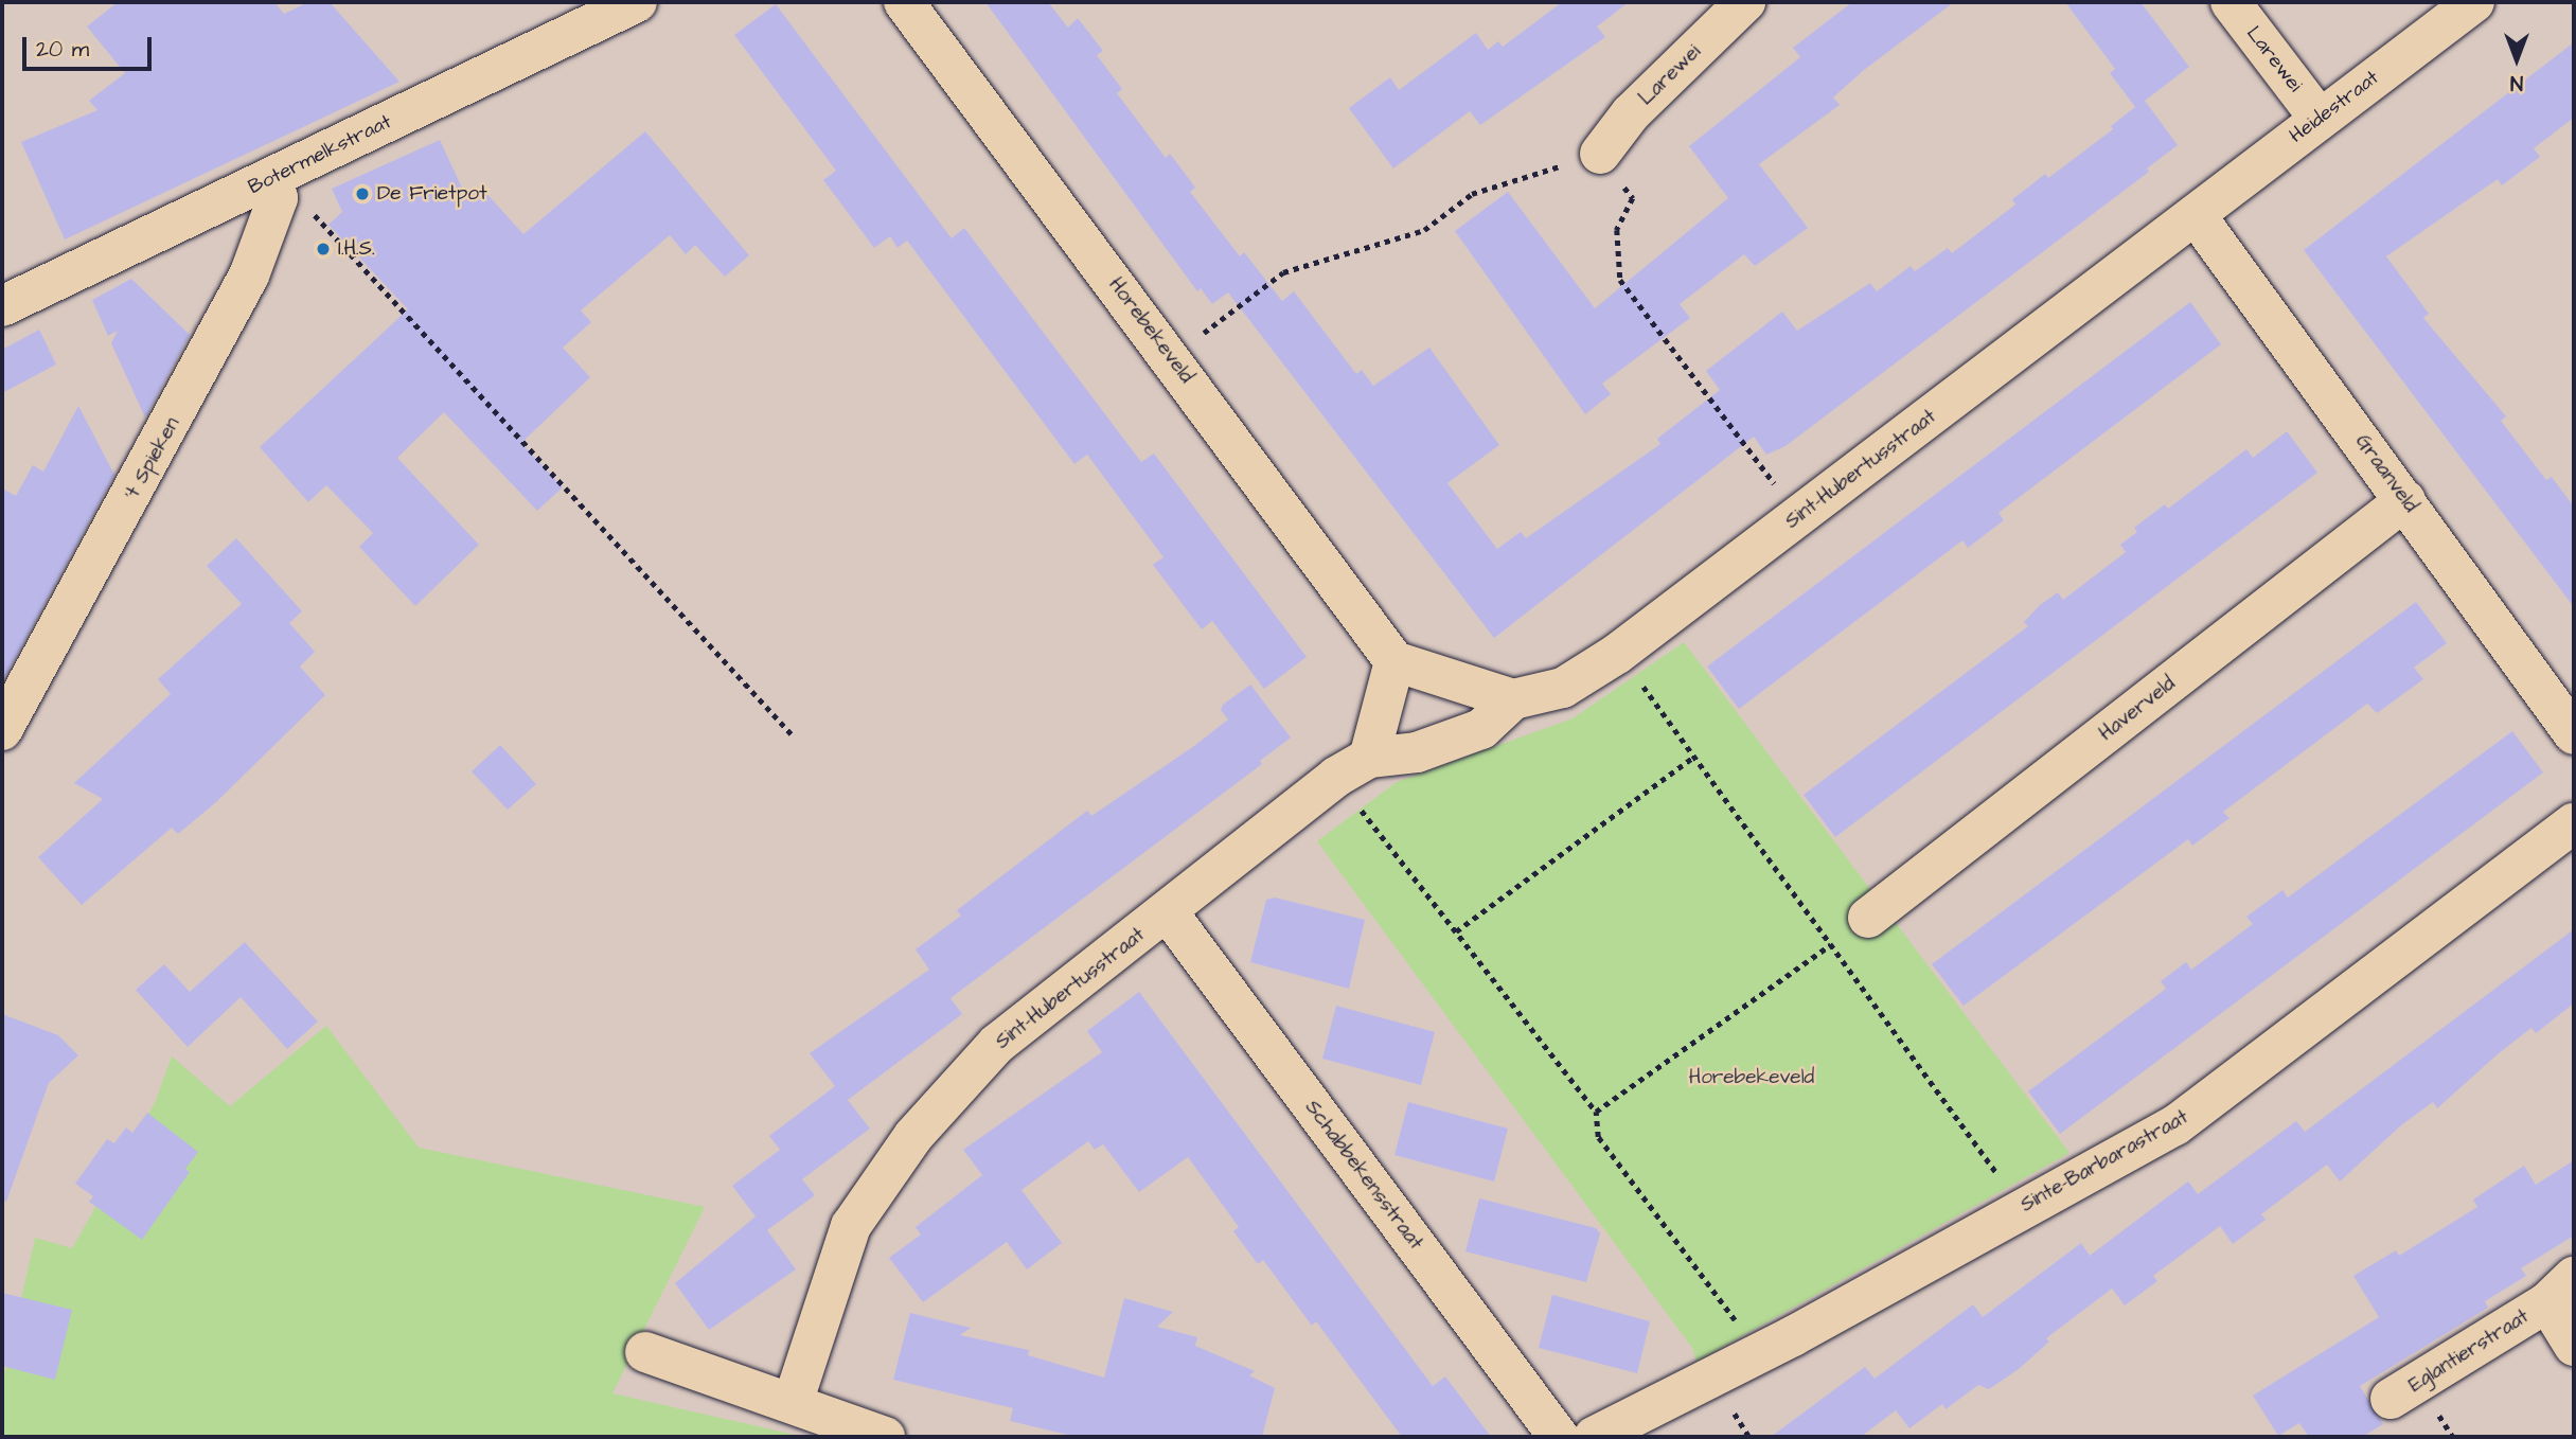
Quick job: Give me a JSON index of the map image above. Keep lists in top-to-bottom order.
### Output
{
  "streets": {
    "street": [
      "Larewei",
      "Heidestraat",
      "Botermelkstraat",
      "Horebekeveld",
      "'t Spieken",
      "Sint-Hubertusstraat",
      "Graanveld",
      "Haverveld",
      "Sinte-Barbarastraat",
      "Schabbekensstraat",
      "Eglantierstraat"
    ]
  },
  "crossings": [
    ["Larewei", "Heidestraat"],
    ["Heidestraat", "Sint-Hubertusstraat"],
    ["Heidestraat", "Graanveld"],
    ["Botermelkstraat", "'t Spieken"],
    ["Sint-Hubertusstraat", "Graanveld"],
    ["Sint-Hubertusstraat", "Schabbekensstraat"],
    ["Graanveld", "Haverveld"]
  ],
  "parks": ["Horebekeveld"],
  "places": ["De Frietpot", "I.H.S."],
  "scale_bar": "20 m",
  "north": "bottom"
}
